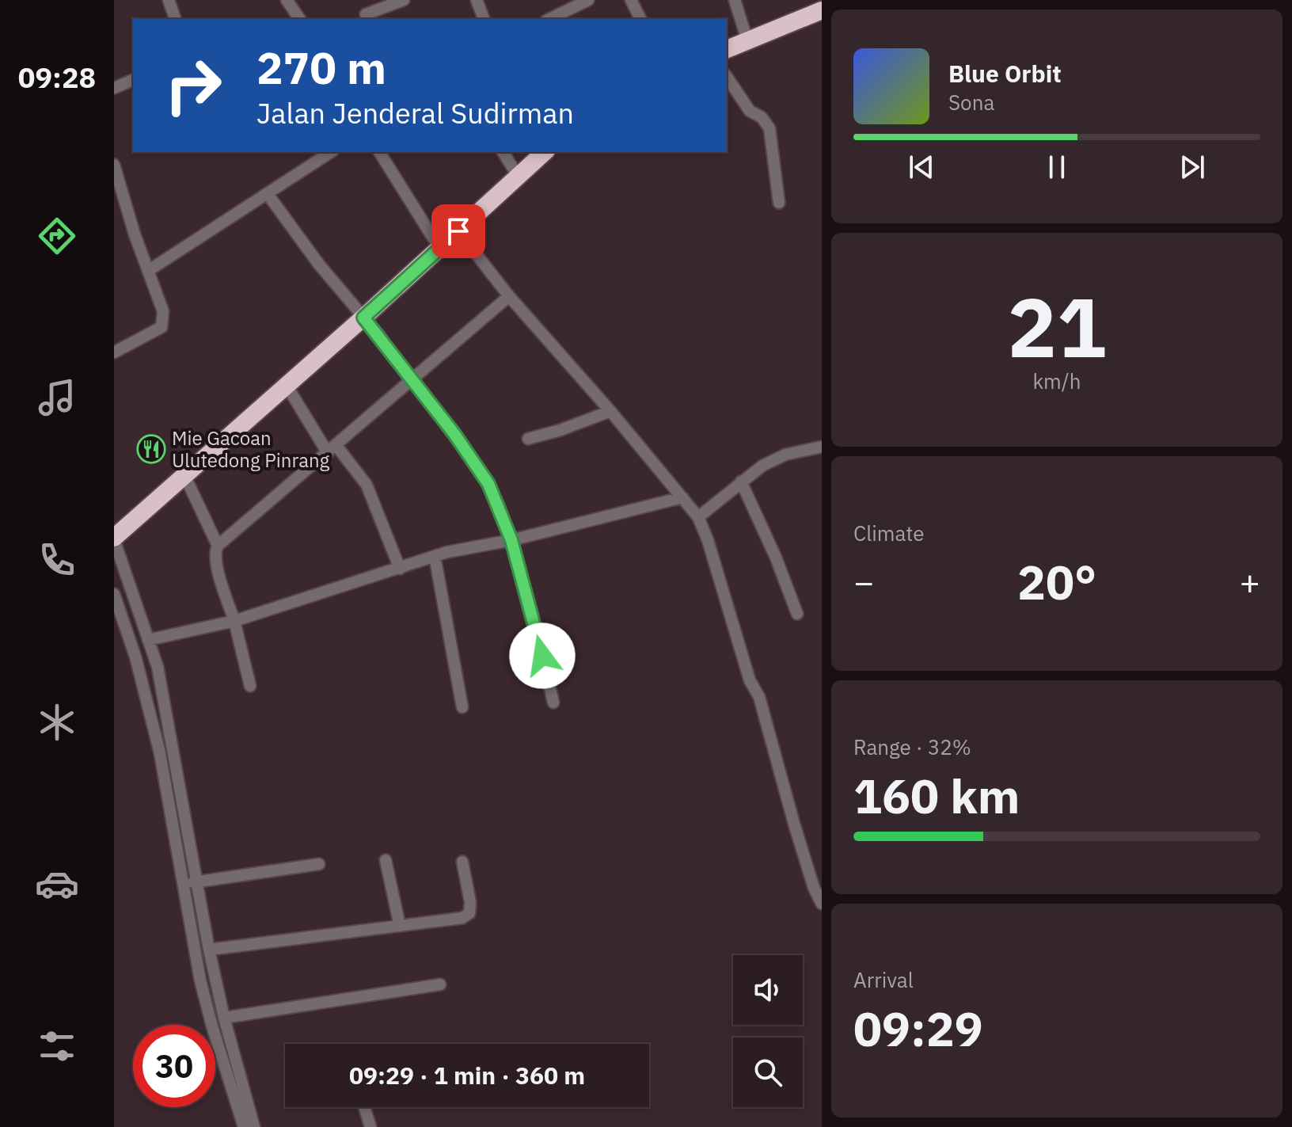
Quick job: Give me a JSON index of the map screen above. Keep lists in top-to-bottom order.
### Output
{
  "places": {
    "restaurant": ["Mie Gacoan Ulutedong Pinrang"]
  },
  "page": {
    "tabs": "09:28",
    "turn": ["270 m", "Jalan Jenderal Sudirman"],
    "song": ["Blue Orbit", "Sona"],
    "tile": [
      ["21", "km/h"],
      "Climate",
      ["Range · 32%", "160 km"],
      ["Arrival", "09:29"]
    ],
    "heat": ["−", "20°", "+"],
    "limit": "30",
    "trip": "09:29 · 1 min · 360 m"
  }
}
